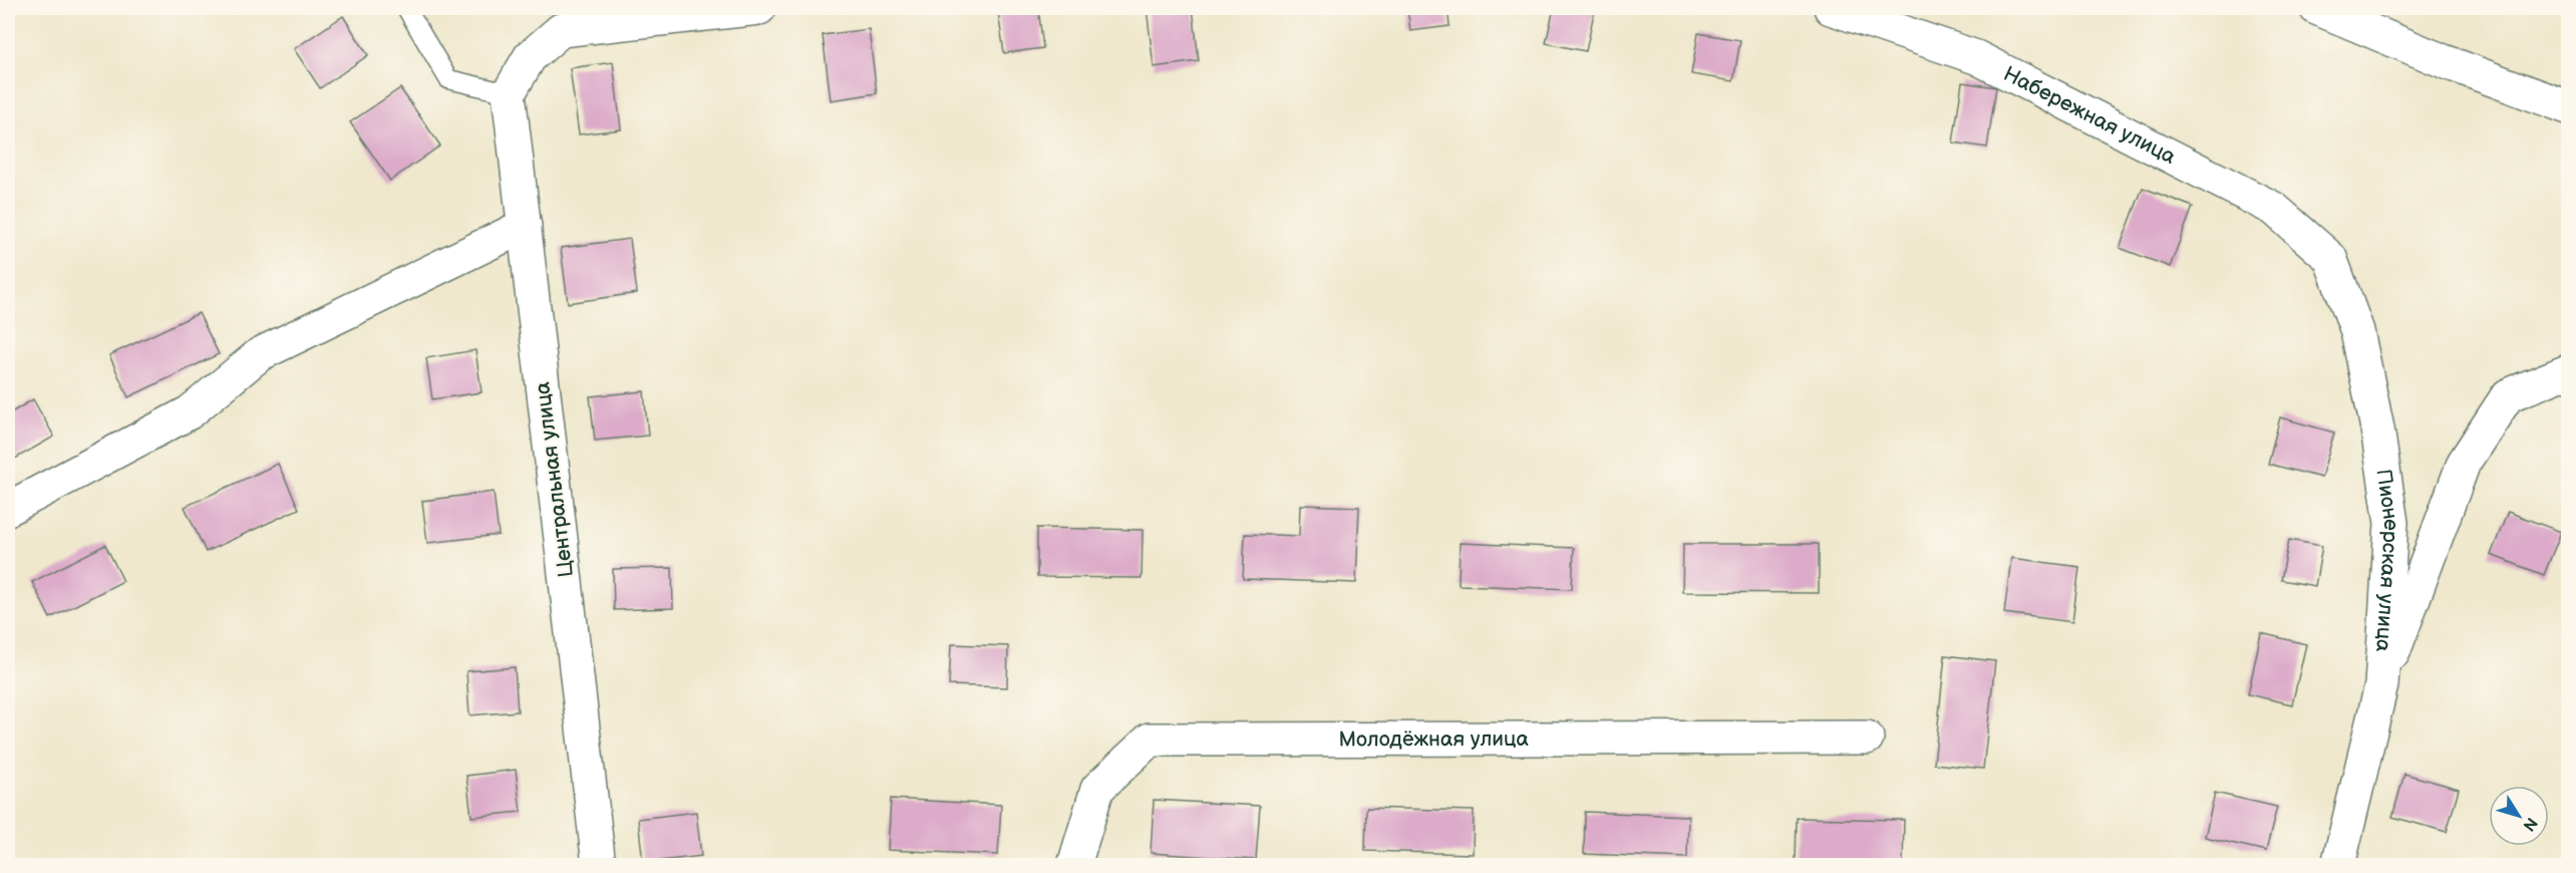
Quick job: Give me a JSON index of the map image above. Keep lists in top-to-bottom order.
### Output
{
  "streets": {
    "street": [
      "Набережная улица",
      "Центральная улица",
      "Пионерская улица",
      "Молодёжная улица"
    ]
  },
  "crossings": [
    ["Набережная улица", "Пионерская улица"]
  ],
  "north": "bottom right"
}
